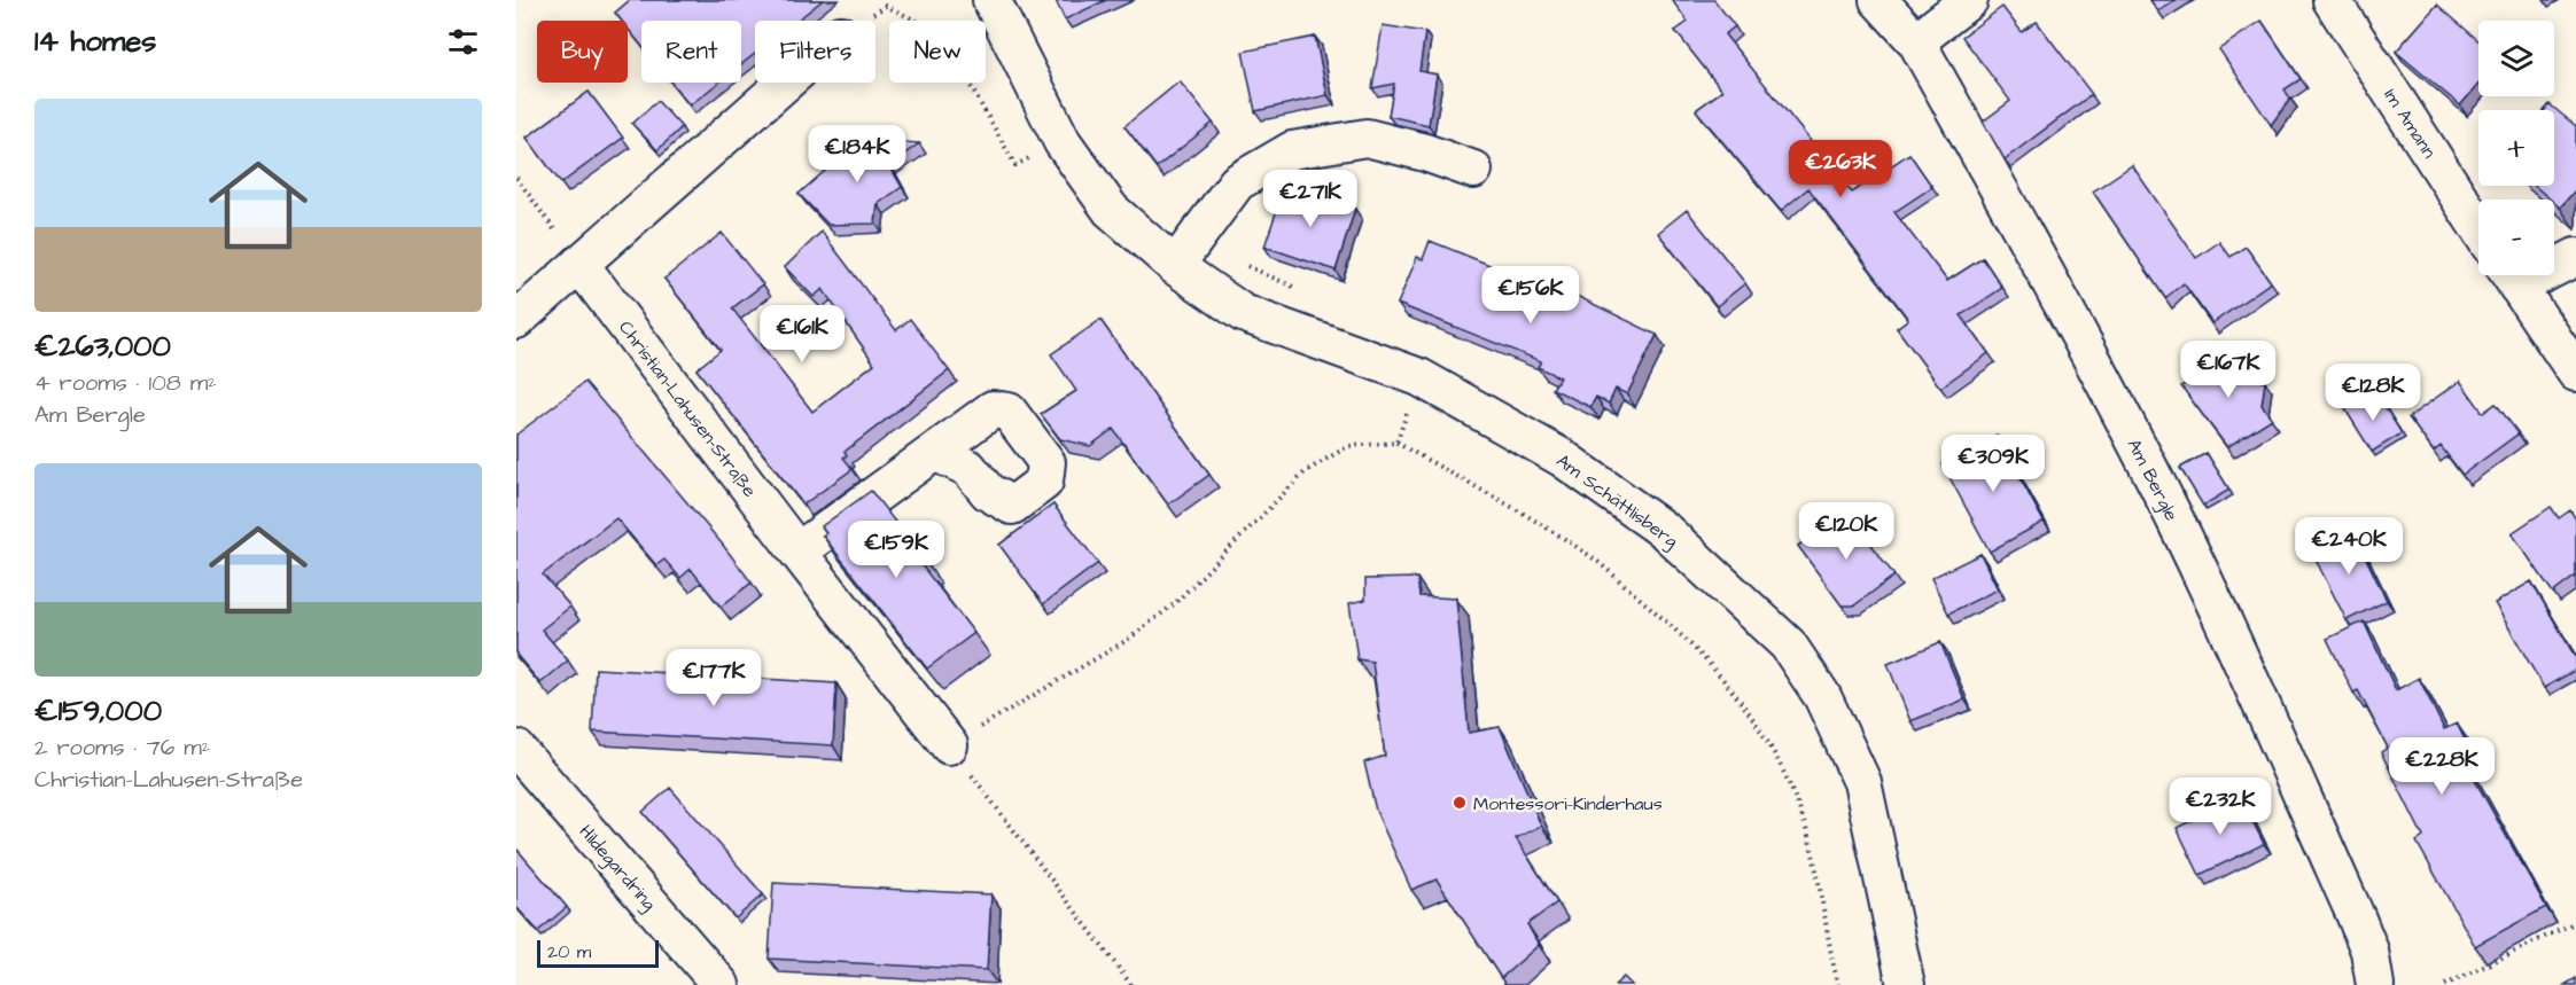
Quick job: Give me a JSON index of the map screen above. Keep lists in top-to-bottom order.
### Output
{
  "streets": {
    "street": [
      "Im Amann",
      "Christian-Lahusen-Straße",
      "Am Bergle",
      "Am Schättlisberg",
      "Hildegardring"
    ]
  },
  "places": ["Montessori-Kinderhaus"],
  "scale_bar": "20 m",
  "page": {
    "heading": "14 homes",
    "map_buttons": ["+", "−"],
    "chip": [
      "Buy",
      "Rent",
      "Filters",
      "New"
    ],
    "list": [
      {
        "name": "€263,000",
        "note": "4 rooms · 108 m² · Am Bergle"
      },
      {
        "name": "€159,000",
        "note": "2 rooms · 76 m² · Christian-Lahusen-Straße"
      }
    ],
    "price": [
      "€184K",
      "€263K",
      "€271K",
      "€156K",
      "€161K",
      "€167K",
      "€128K",
      "€309K",
      "€120K",
      "€240K",
      "€159K",
      "€177K",
      "€228K",
      "€232K"
    ],
    "scale": "20 m"
  }
}
